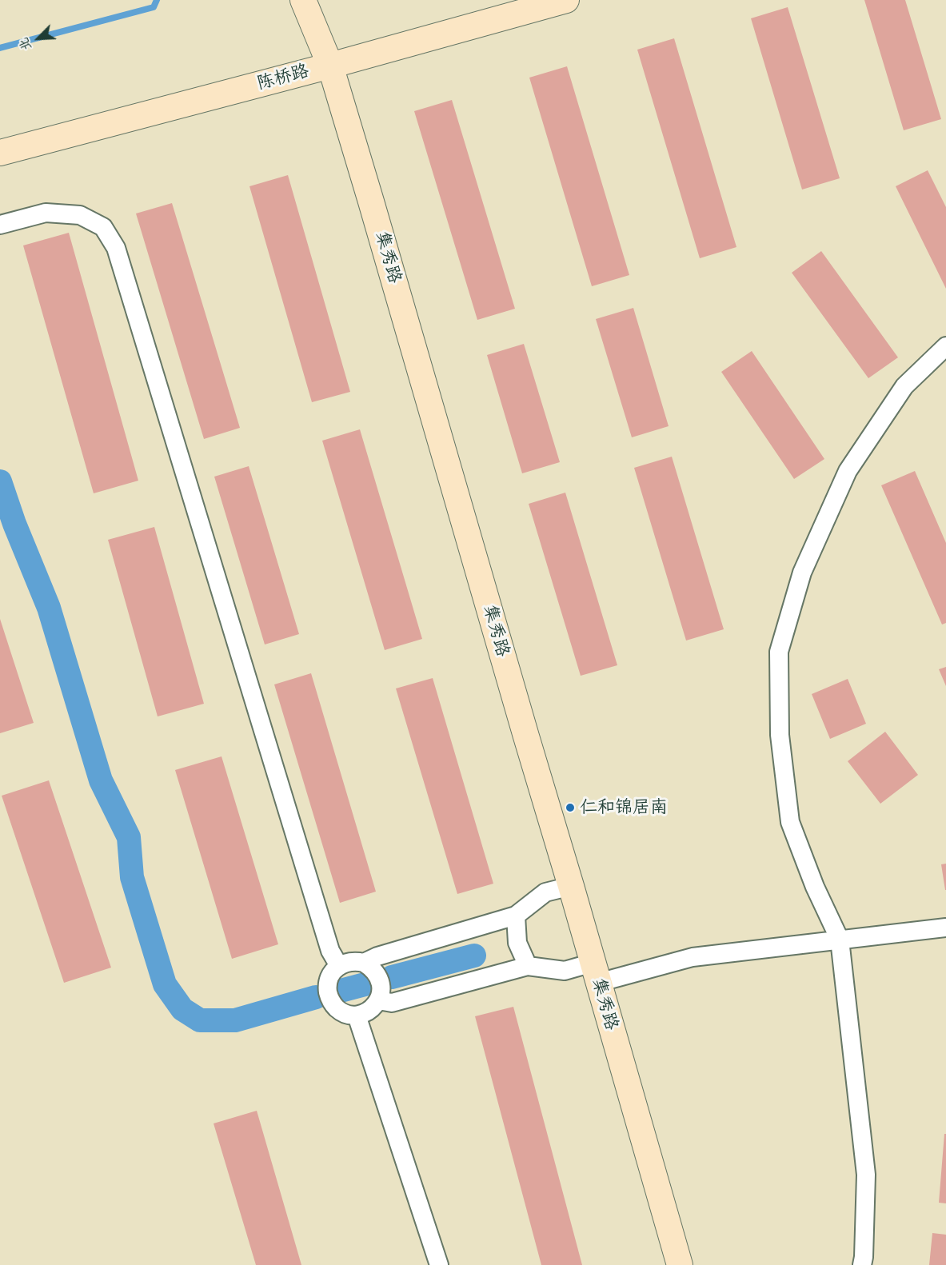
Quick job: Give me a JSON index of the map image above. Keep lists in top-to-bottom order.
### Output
{
  "streets": {
    "street": ["陈桥路", "集秀路"]
  },
  "crossings": [
    ["陈桥路", "集秀路"]
  ],
  "places": ["仁和锦居南"],
  "north": "bottom left"
}
